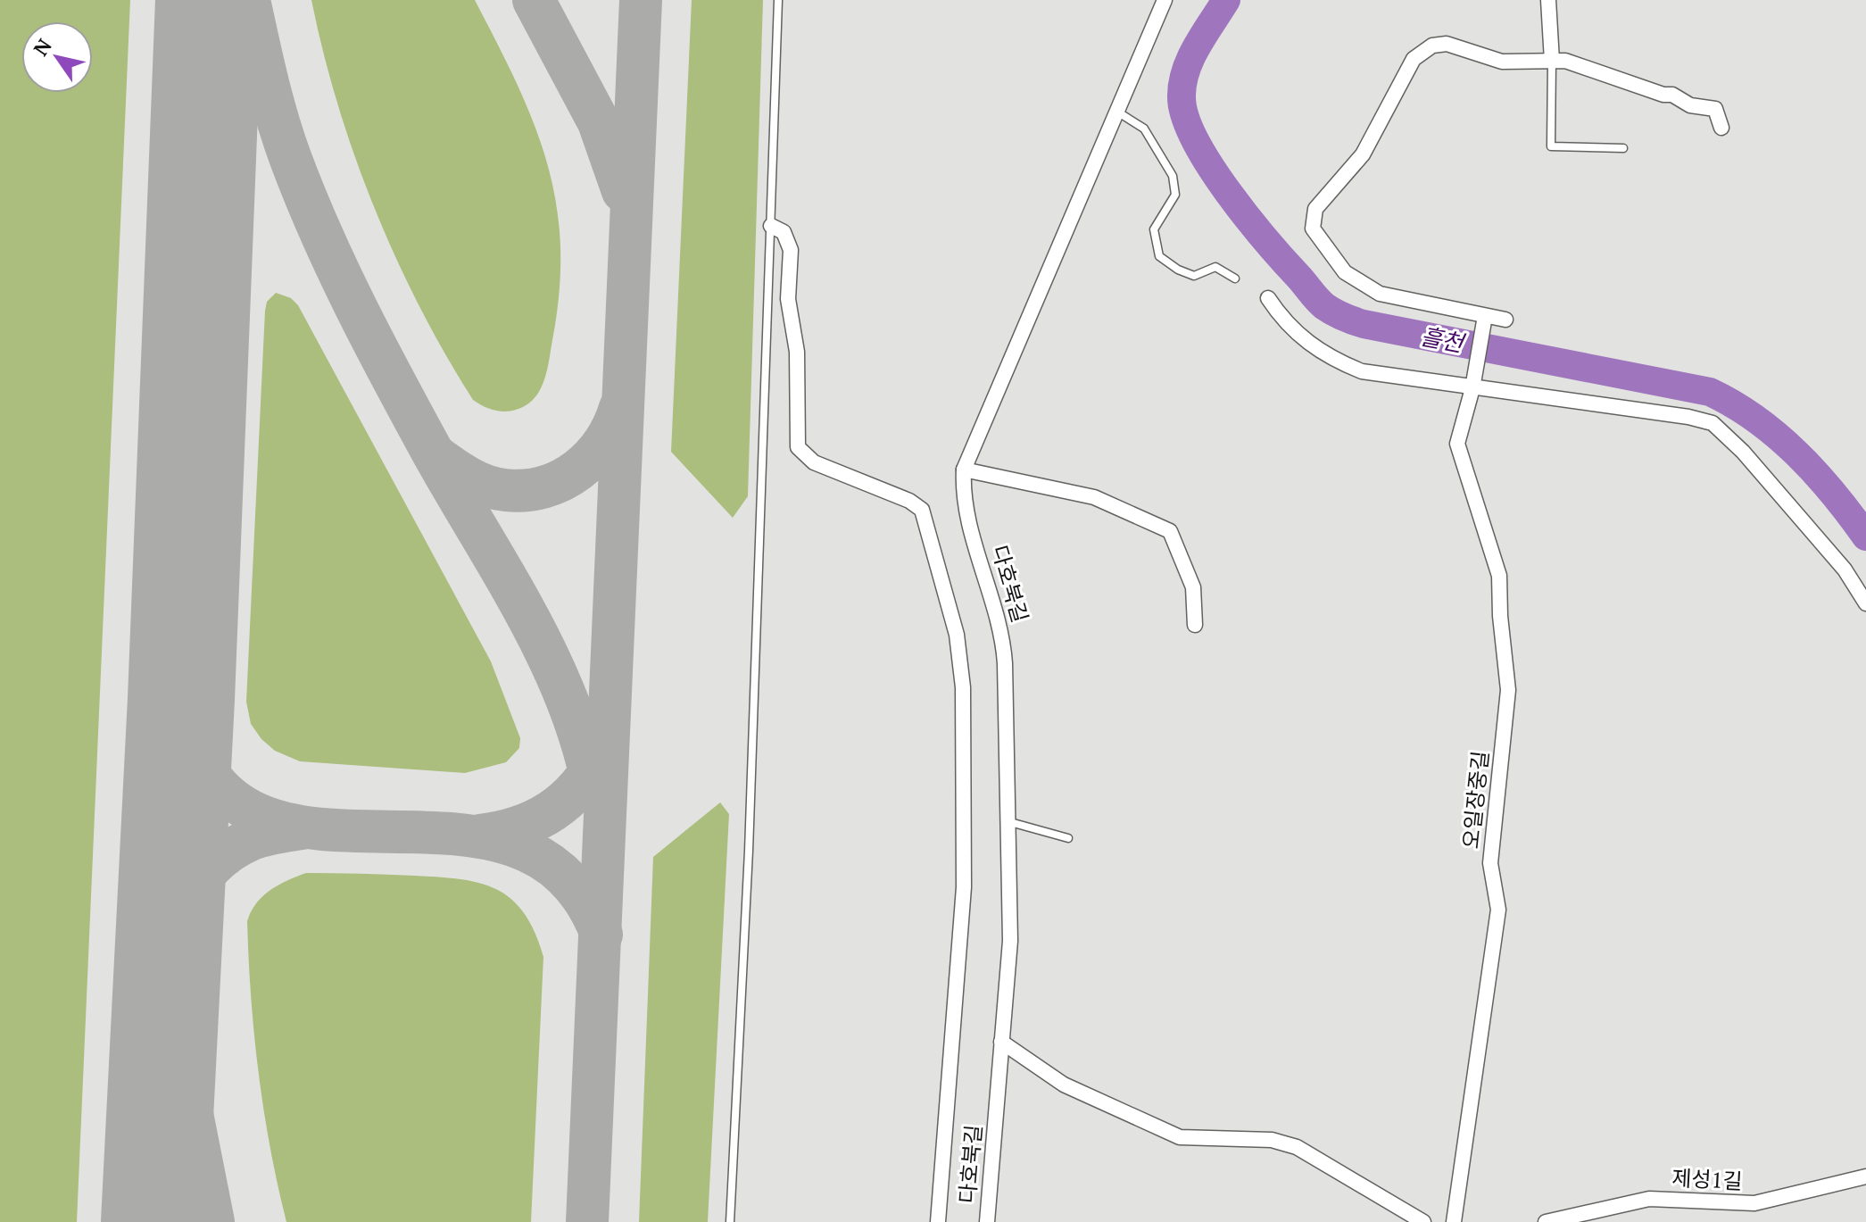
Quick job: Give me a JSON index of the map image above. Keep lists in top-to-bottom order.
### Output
{
  "streets": {
    "street": ["다호북길", "오일장중길", "제성1길"]
  },
  "water": ["흘천"],
  "north": "top left"
}
